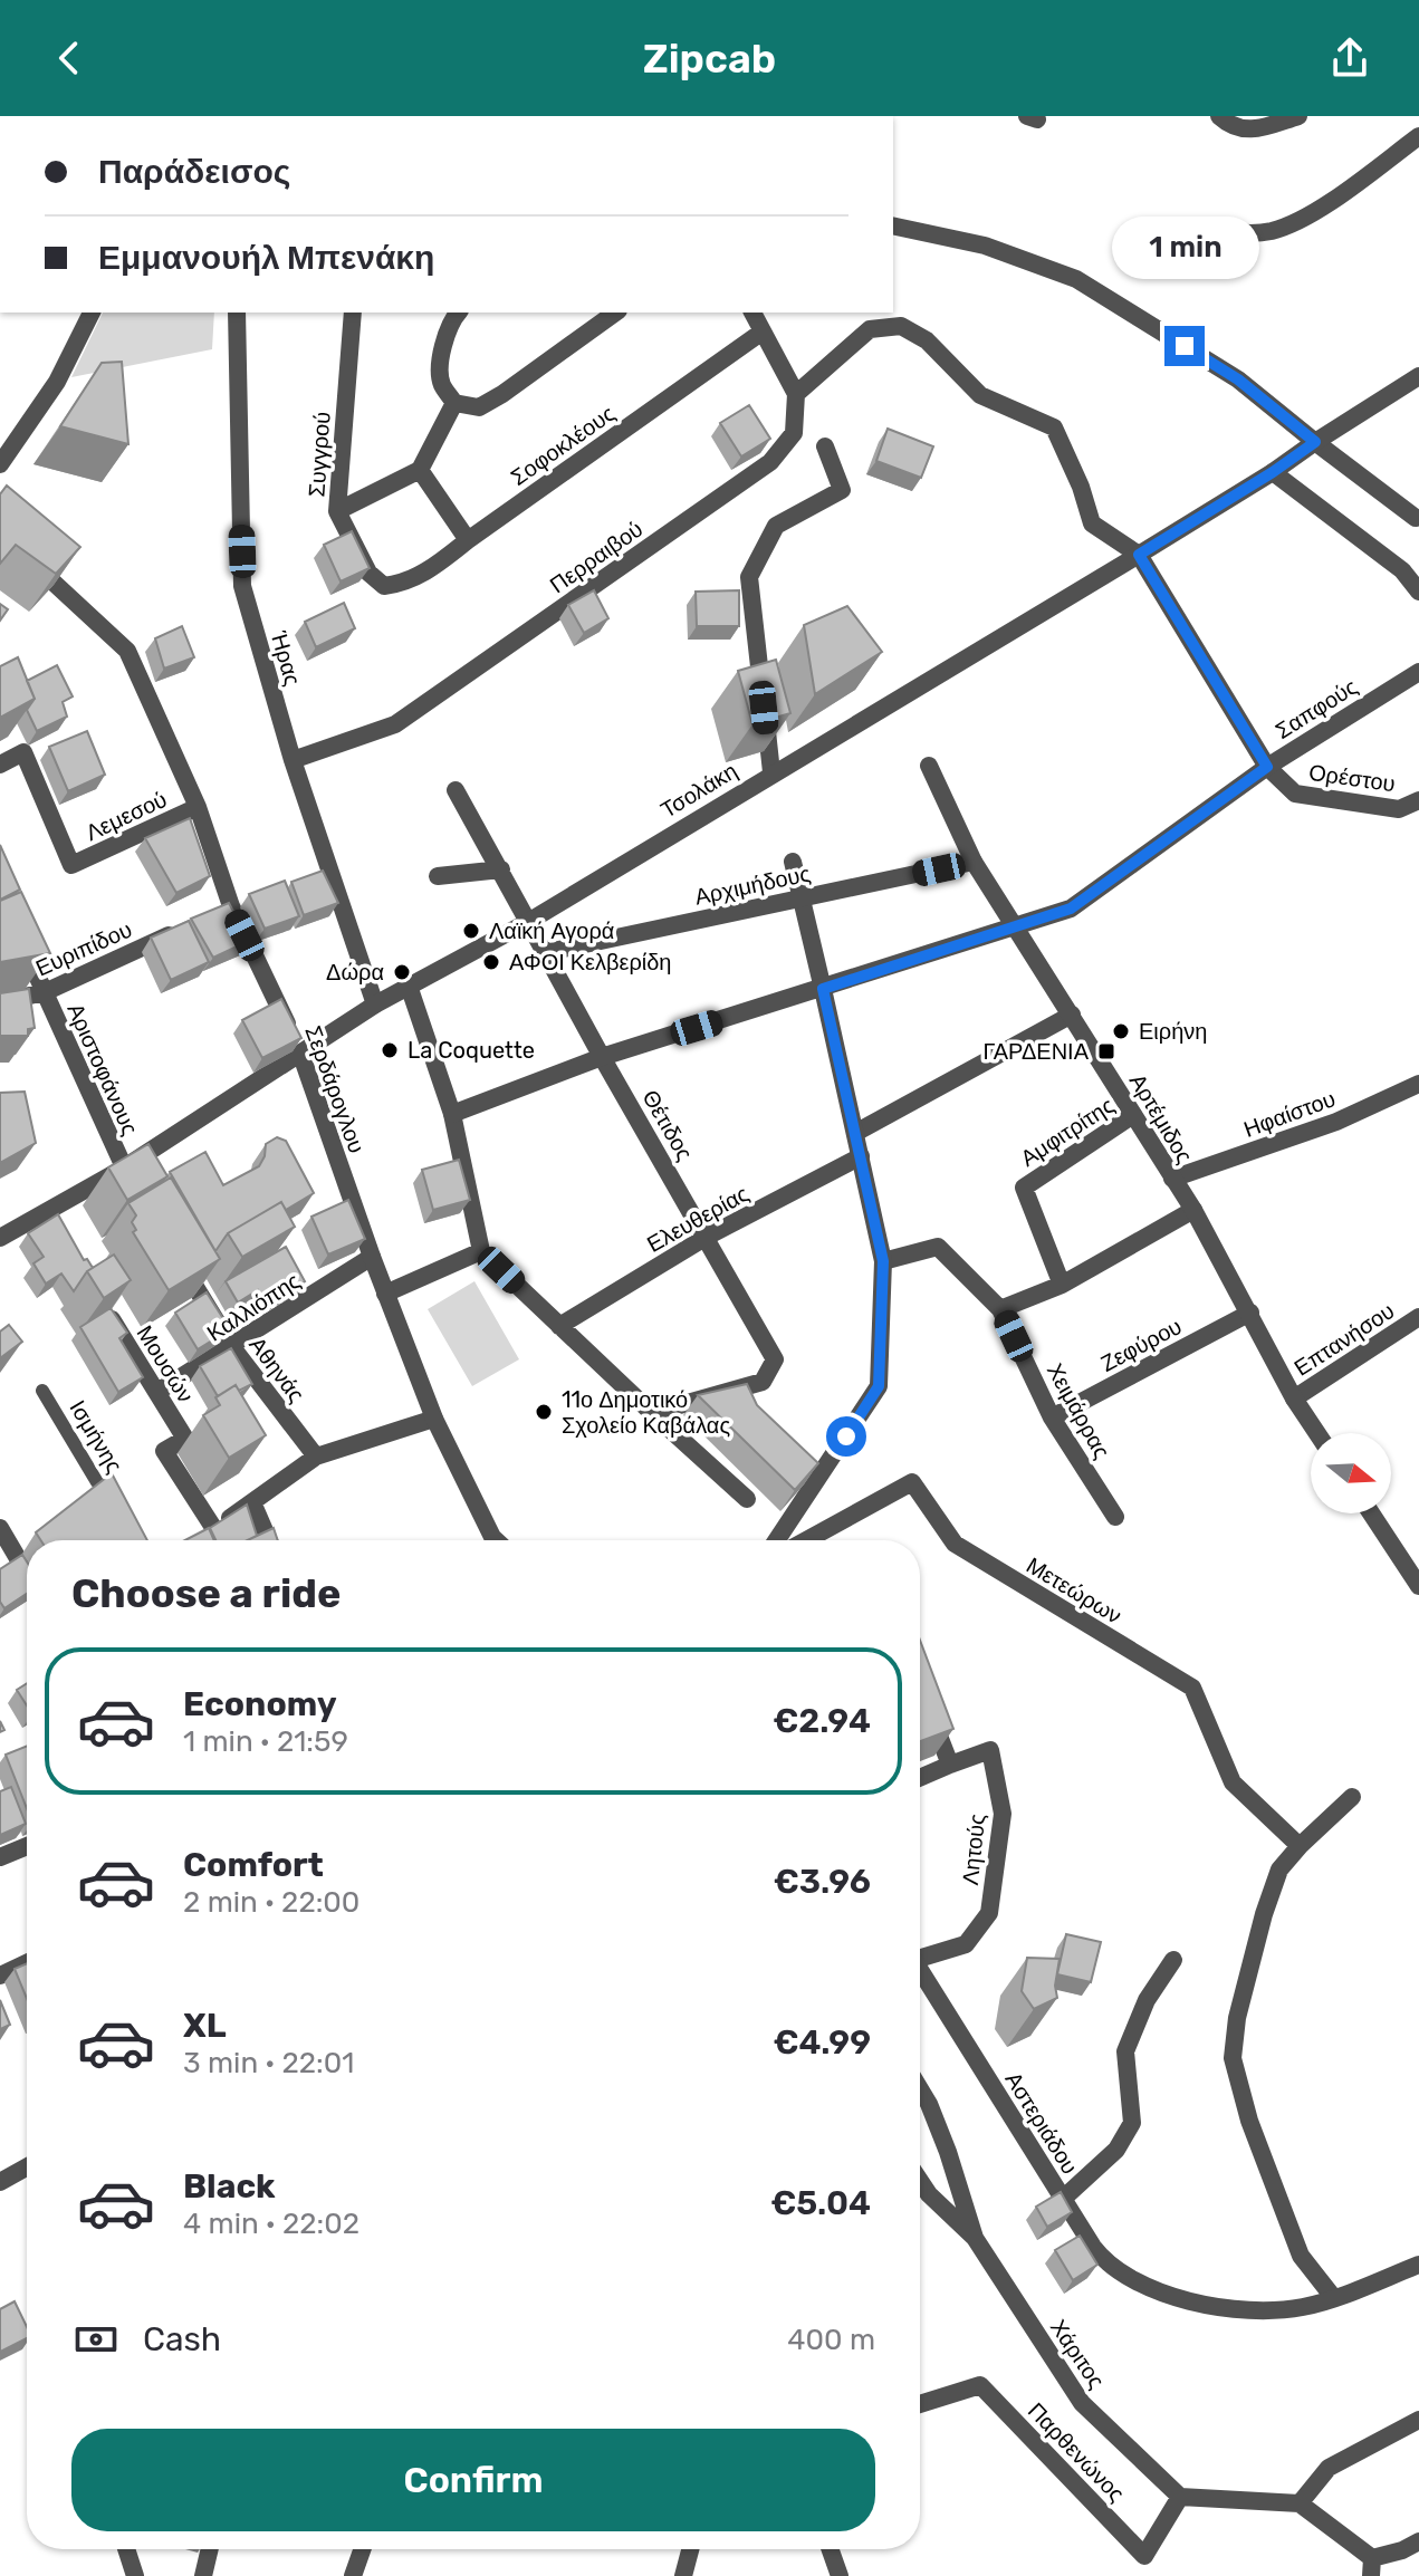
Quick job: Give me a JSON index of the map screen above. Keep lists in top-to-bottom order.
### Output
{
  "streets": {
    "street": [
      "Σοφοκλέους",
      "Συγγρού",
      "Περραιβού",
      "Ήρας",
      "Σαπφούς",
      "Ορέστου",
      "Τσολάκη",
      "Λεμεσού",
      "Αρχιμήδους",
      "Ευριπίδου",
      "Αριστοφάνους",
      "Σερδάρογλου",
      "Ηφαίστου",
      "Αρτέμιδος",
      "Θέτιδος",
      "Αμφιτρίτης",
      "Ελευθερίας",
      "Καλλιόπης",
      "Επτανήσου",
      "Ζεφύρου",
      "Μουσών",
      "Αθηνάς",
      "Χειμάρρας",
      "Μετεώρων",
      "Λητούς",
      "Αστεριάδου",
      "Χάριτος",
      "Παρθενώνος"
    ],
    "lane": ["Ισμήνης"]
  },
  "crossings": [
    ["Σοφοκλέους", "Συγγρού"],
    ["Περραιβού", "Ήρας"],
    ["Ήρας", "Τσολάκη"],
    ["Σαπφούς", "Ορέστου"],
    ["Σαπφούς", "Αρτέμιδος"],
    ["Σαπφούς", "Θέτιδος"],
    ["Ορέστου", "Τσολάκη"],
    ["Τσολάκη", "Αριστοφάνους"],
    ["Τσολάκη", "Σερδάρογλου"],
    ["Τσολάκη", "Θέτιδος"],
    ["Λεμεσού", "Σερδάρογλου"],
    ["Αρχιμήδους", "Αρτέμιδος"],
    ["Αρχιμήδους", "Θέτιδος"],
    ["Ευριπίδου", "Αριστοφάνους"],
    ["Σερδάρογλου", "Καλλιόπης"],
    ["Ηφαίστου", "Αρτέμιδος"],
    ["Αρτέμιδος", "Αμφιτρίτης"],
    ["Αρτέμιδος", "Επτανήσου"],
    ["Αρτέμιδος", "Ζεφύρου"],
    ["Θέτιδος", "Ελευθερίας"],
    ["Καλλιόπης", "Μουσών"],
    ["Καλλιόπης", "Αθηνάς"],
    ["Ζεφύρου", "Χειμάρρας"],
    ["Χάριτος", "Παρθενώνος"]
  ],
  "places": {
    "other": [
      "Λαϊκή Αγορά",
      "ΑΦΟΙ Κελβερίδη",
      "Δώρα",
      "Ειρήνη",
      "La Coquette",
      "11ο Δημοτικό Σχολείο Καβάλας"
    ],
    "transit": ["ΓΑΡΔΕΝΙΑ"]
  },
  "north": "right",
  "page": {
    "header": "Zipcab",
    "banner": ["Παράδεισος", "Εμμανουήλ Μπενάκη"],
    "bubble": "1 min",
    "heading": "Choose a ride",
    "list": [
      {
        "name": "Economy",
        "note": "1 min · 21:59",
        "value": "€2.94"
      },
      {
        "name": "Comfort",
        "note": "2 min · 22:00",
        "value": "€3.96"
      },
      {
        "name": "XL",
        "note": "3 min · 22:01",
        "value": "€4.99"
      },
      {
        "name": "Black",
        "note": "4 min · 22:02",
        "value": "€5.04"
      }
    ],
    "pay": ["Cash", "400 m"],
    "buttons": "Confirm"
  }
}
